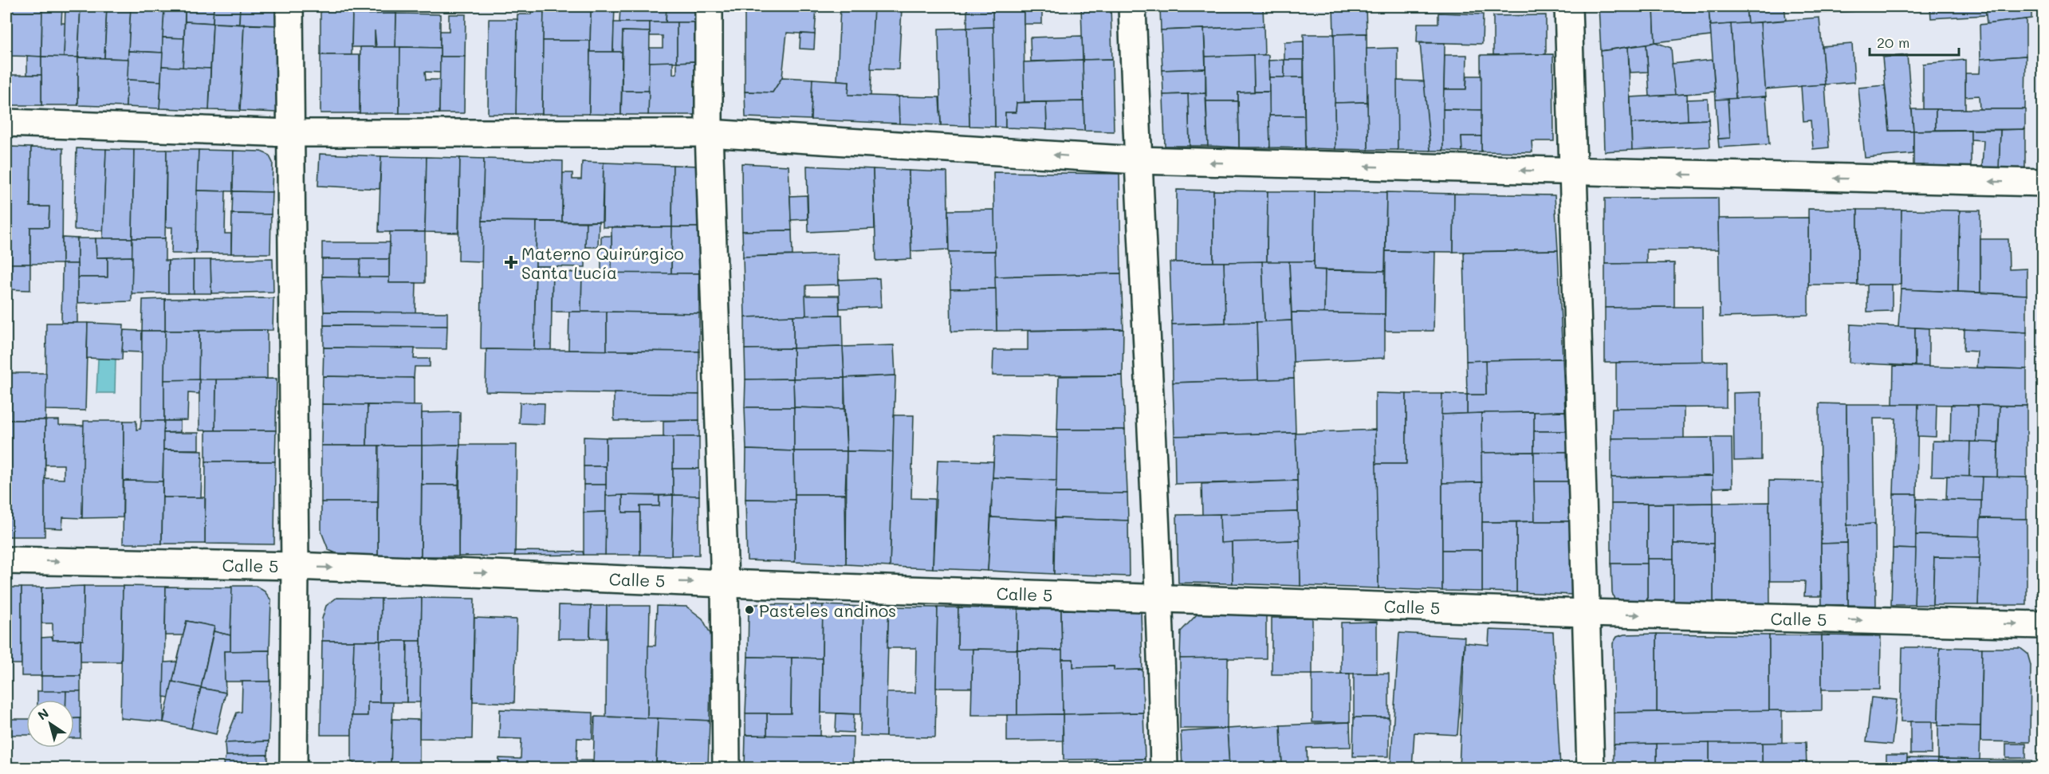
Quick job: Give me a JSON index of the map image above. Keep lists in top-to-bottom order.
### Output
{
  "streets": {
    "street": ["Calle 5"]
  },
  "one_way": ["Calle 5"],
  "places": {
    "health": ["Materno Quirúrgico Santa Lucía"],
    "other": ["Pasteles andinos"]
  },
  "scale_bar": "20 m",
  "north": "top left"
}
